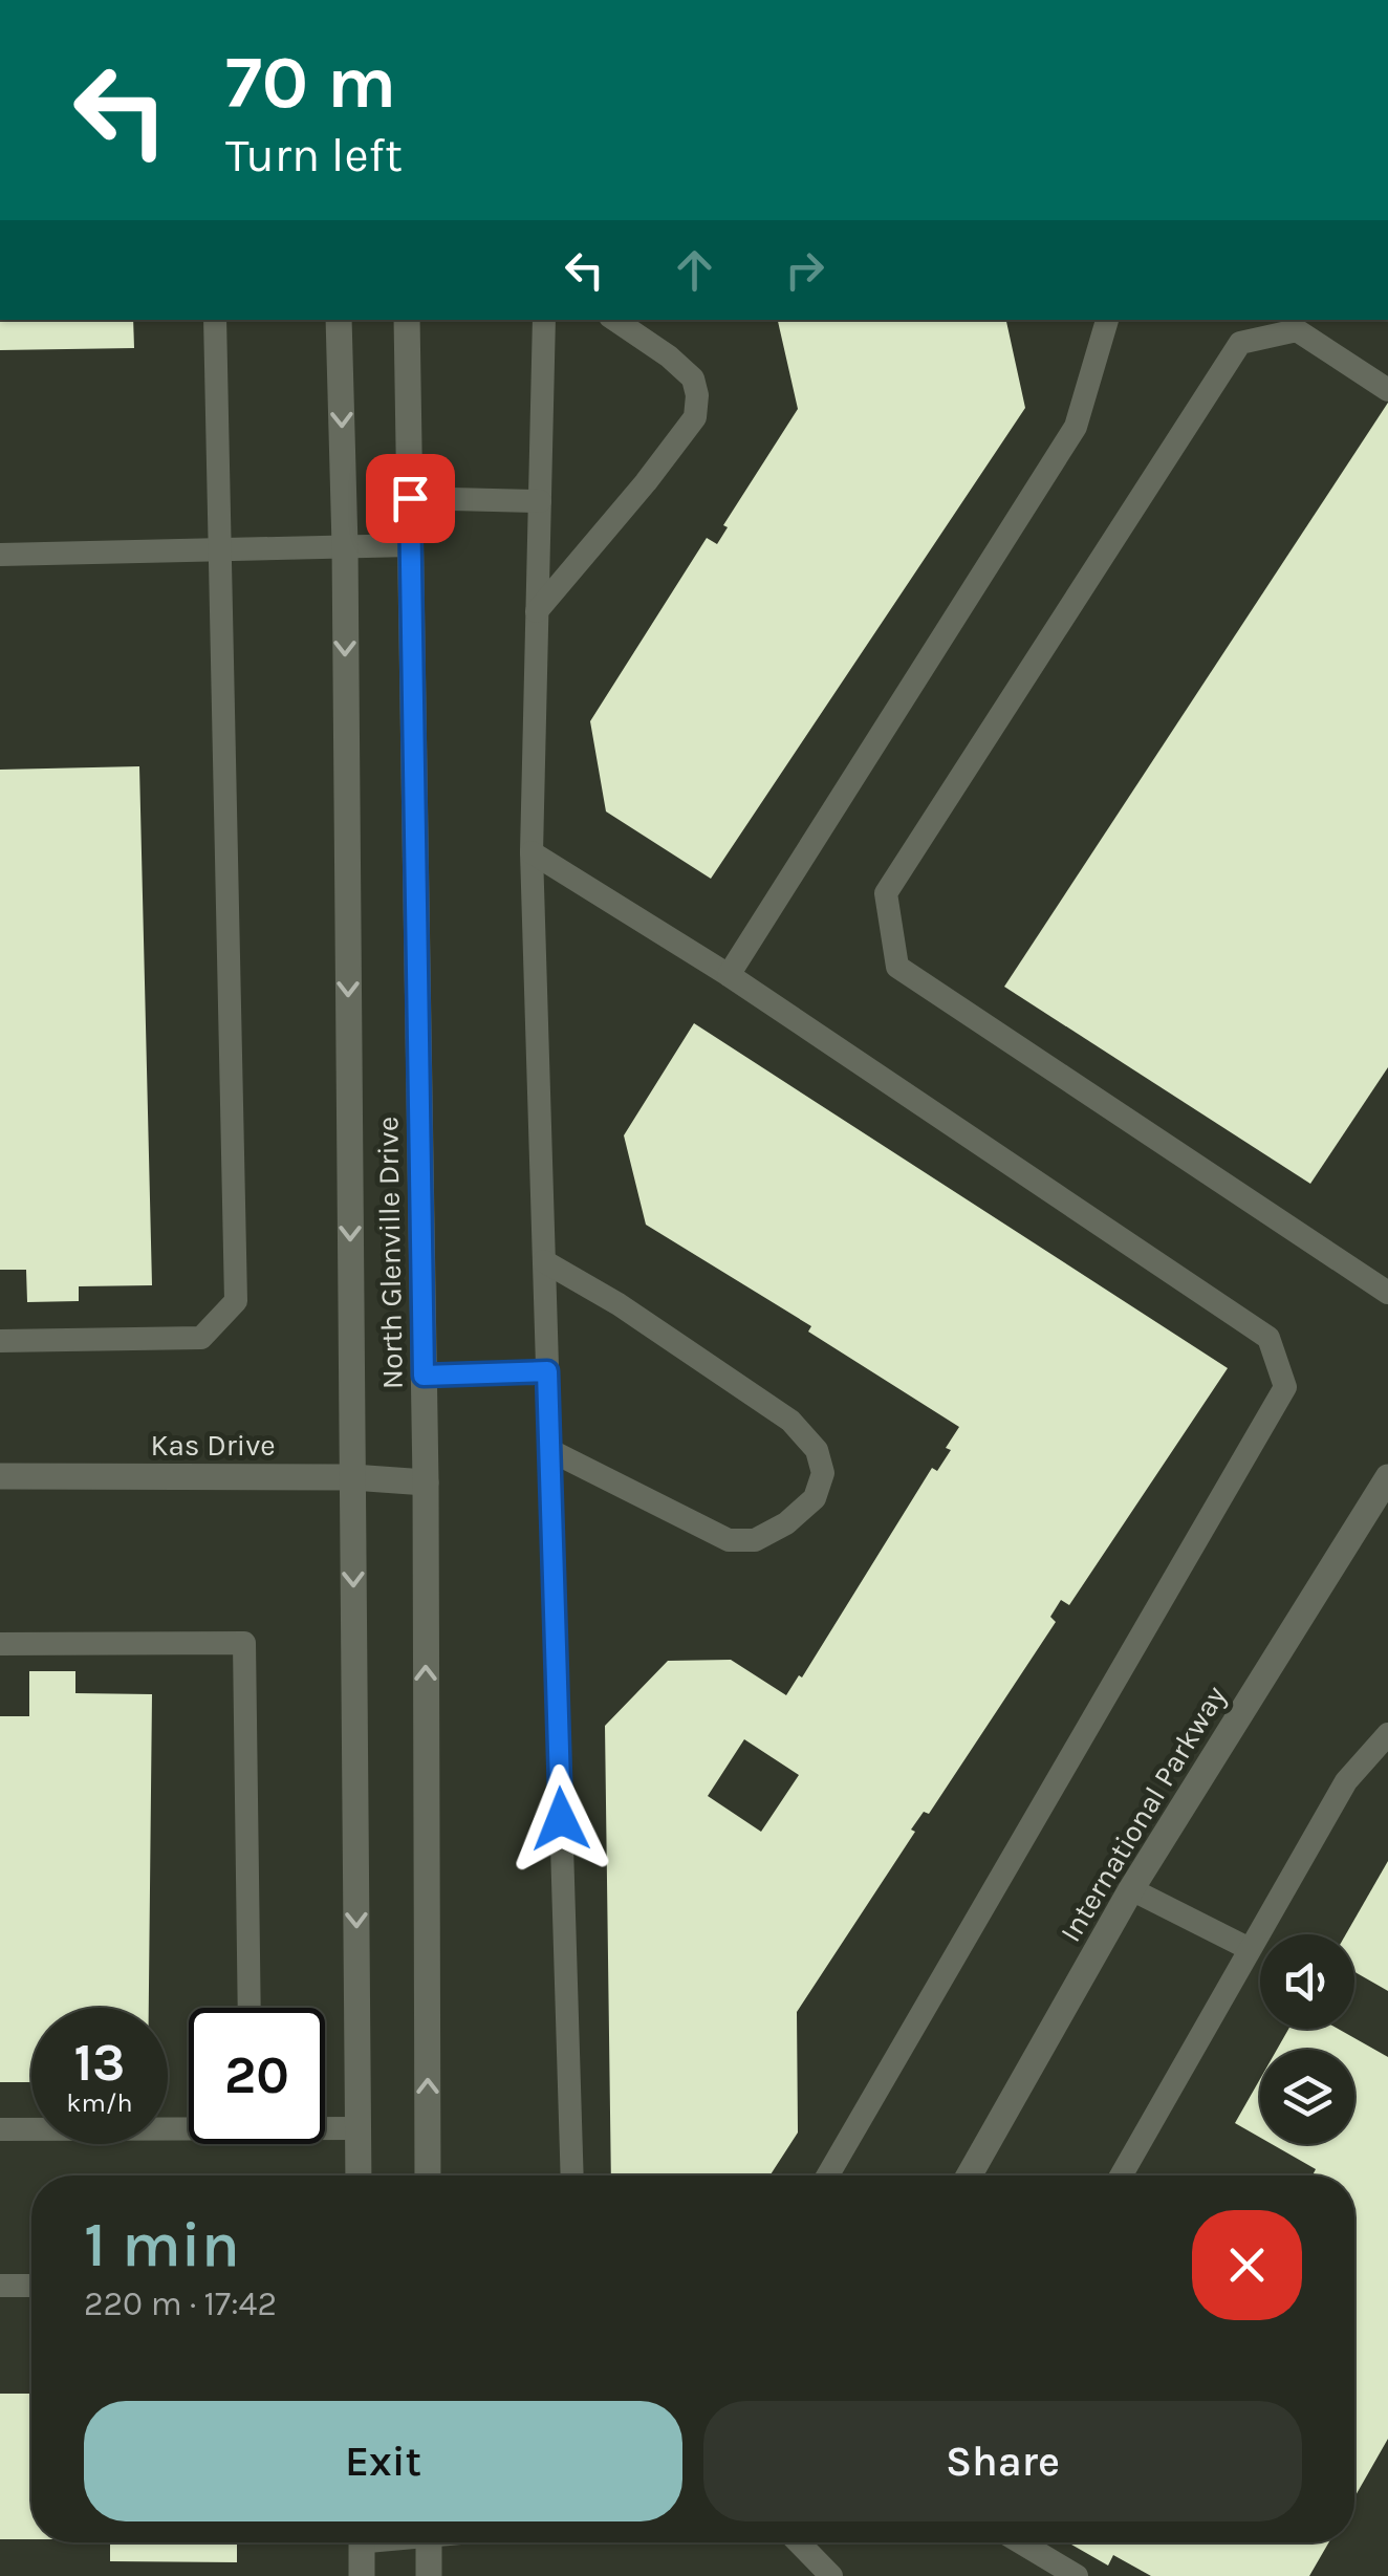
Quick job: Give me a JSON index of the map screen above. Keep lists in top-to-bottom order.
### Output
{
  "streets": {
    "street": ["North Glenville Drive", "Kas Drive", "International Parkway"]
  },
  "crossings": [
    ["North Glenville Drive", "Kas Drive"]
  ],
  "page": {
    "turn": ["70 m", "Turn left"],
    "speed": "13 km/h",
    "limit": "20",
    "heading": ["1 min", "220 m · 17:42"],
    "buttons": ["Exit", "Share"]
  }
}
